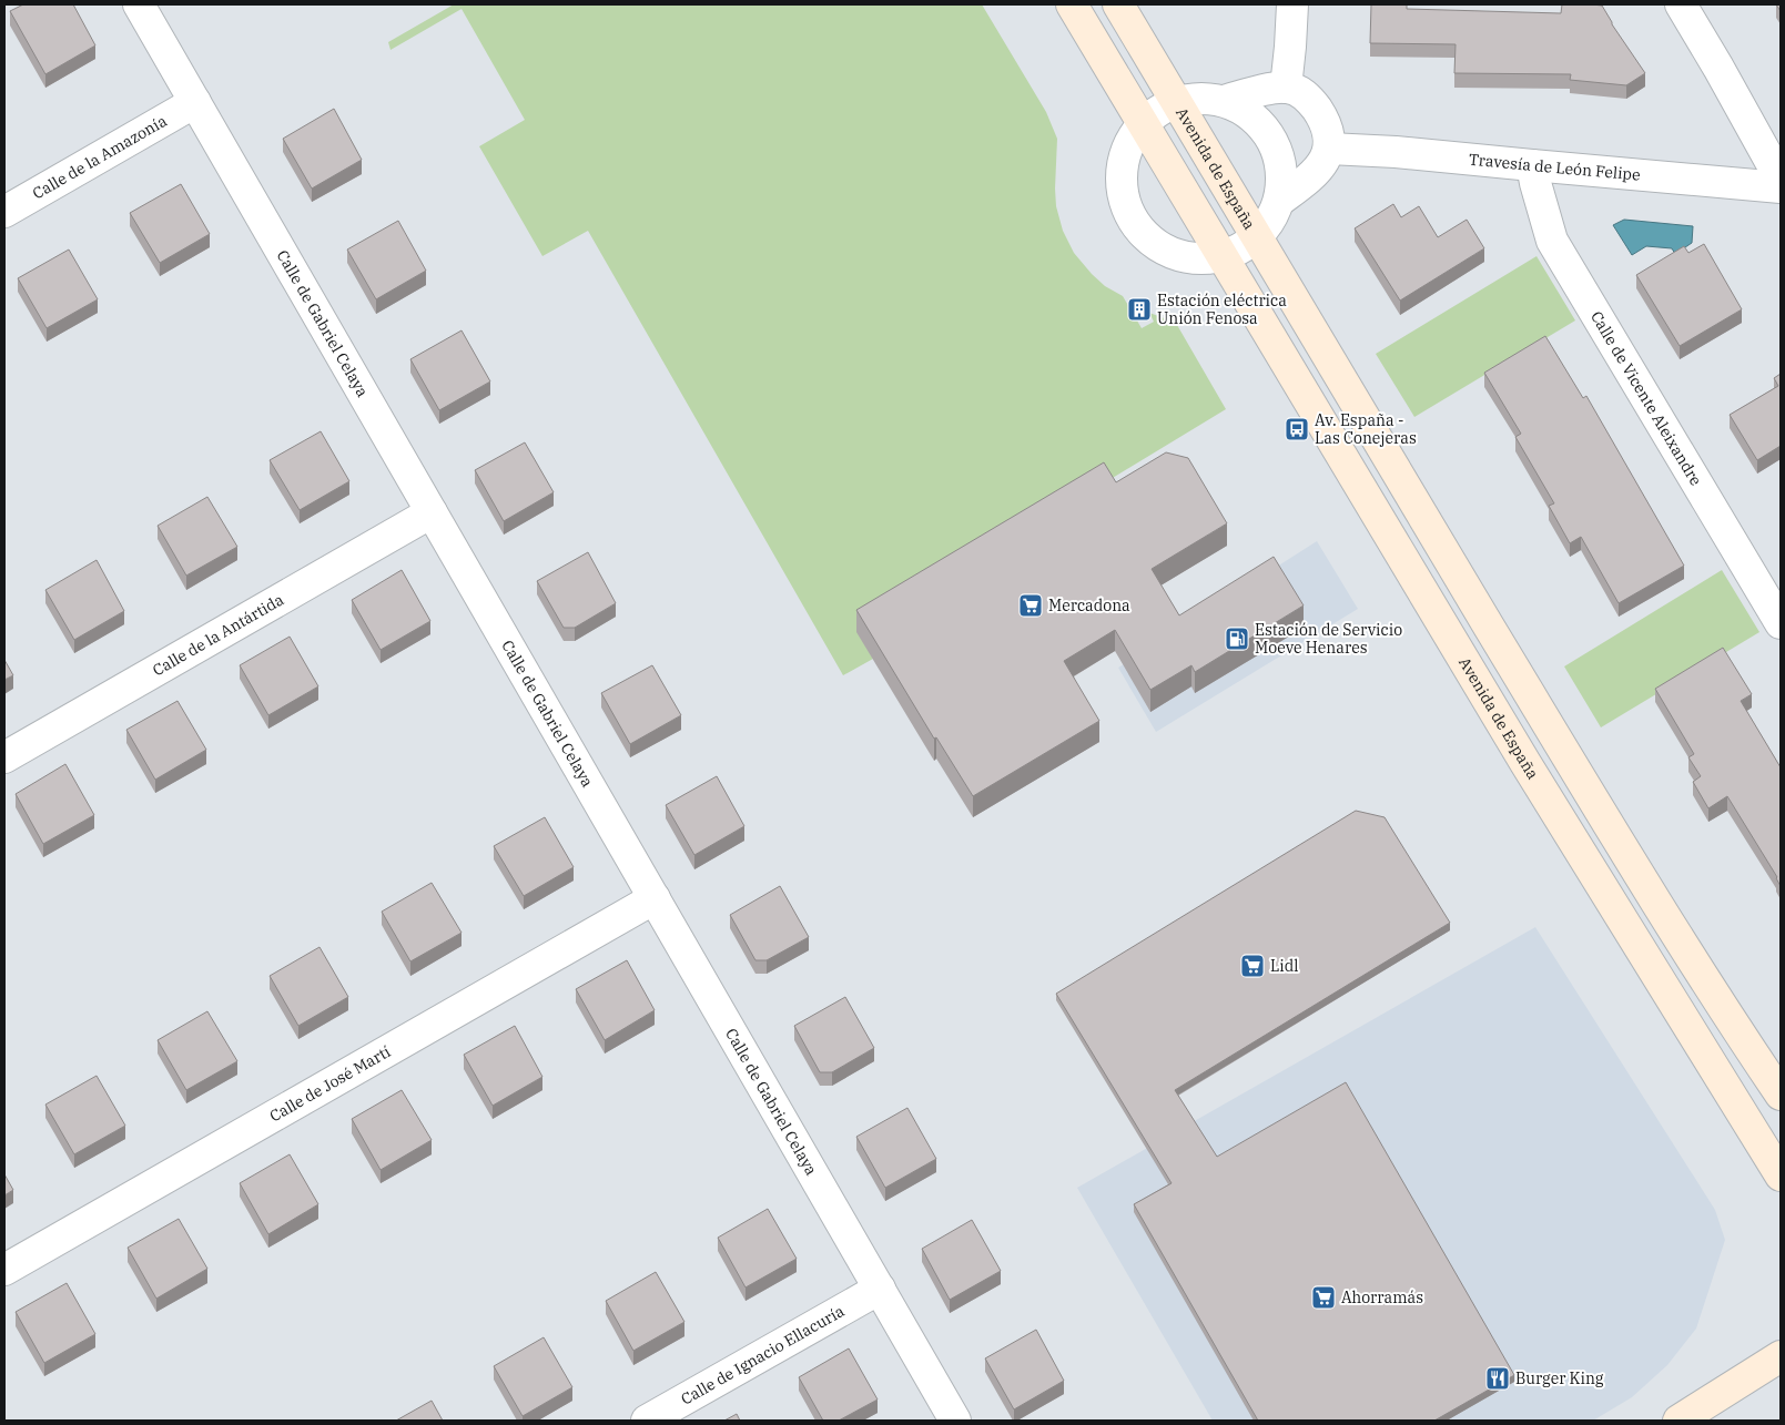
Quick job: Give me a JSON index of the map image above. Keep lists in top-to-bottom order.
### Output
{
  "streets": {
    "street": [
      "Calle de la Amazonía",
      "Travesía de León Felipe",
      "Avenida de España",
      "Calle de Gabriel Celaya",
      "Calle de Vicente Aleixandre",
      "Calle de la Antártida",
      "Calle de José Martí",
      "Calle de Ignacio Ellacuría"
    ]
  },
  "crossings": [
    ["Calle de la Amazonía", "Calle de Gabriel Celaya"],
    ["Travesía de León Felipe", "Calle de Vicente Aleixandre"],
    ["Calle de Gabriel Celaya", "Calle de la Antártida"],
    ["Calle de Gabriel Celaya", "Calle de José Martí"],
    ["Calle de Gabriel Celaya", "Calle de Ignacio Ellacuría"]
  ],
  "places": {
    "building": ["Estación eléctrica Unión Fenosa"],
    "bus stop": ["Av. España - Las Conejeras"],
    "supermarket": ["Mercadona", "Lidl", "Ahorramás"],
    "fuel station": ["Estación de Servicio Moeve Henares"],
    "restaurant": ["Burger King"]
  }
}
